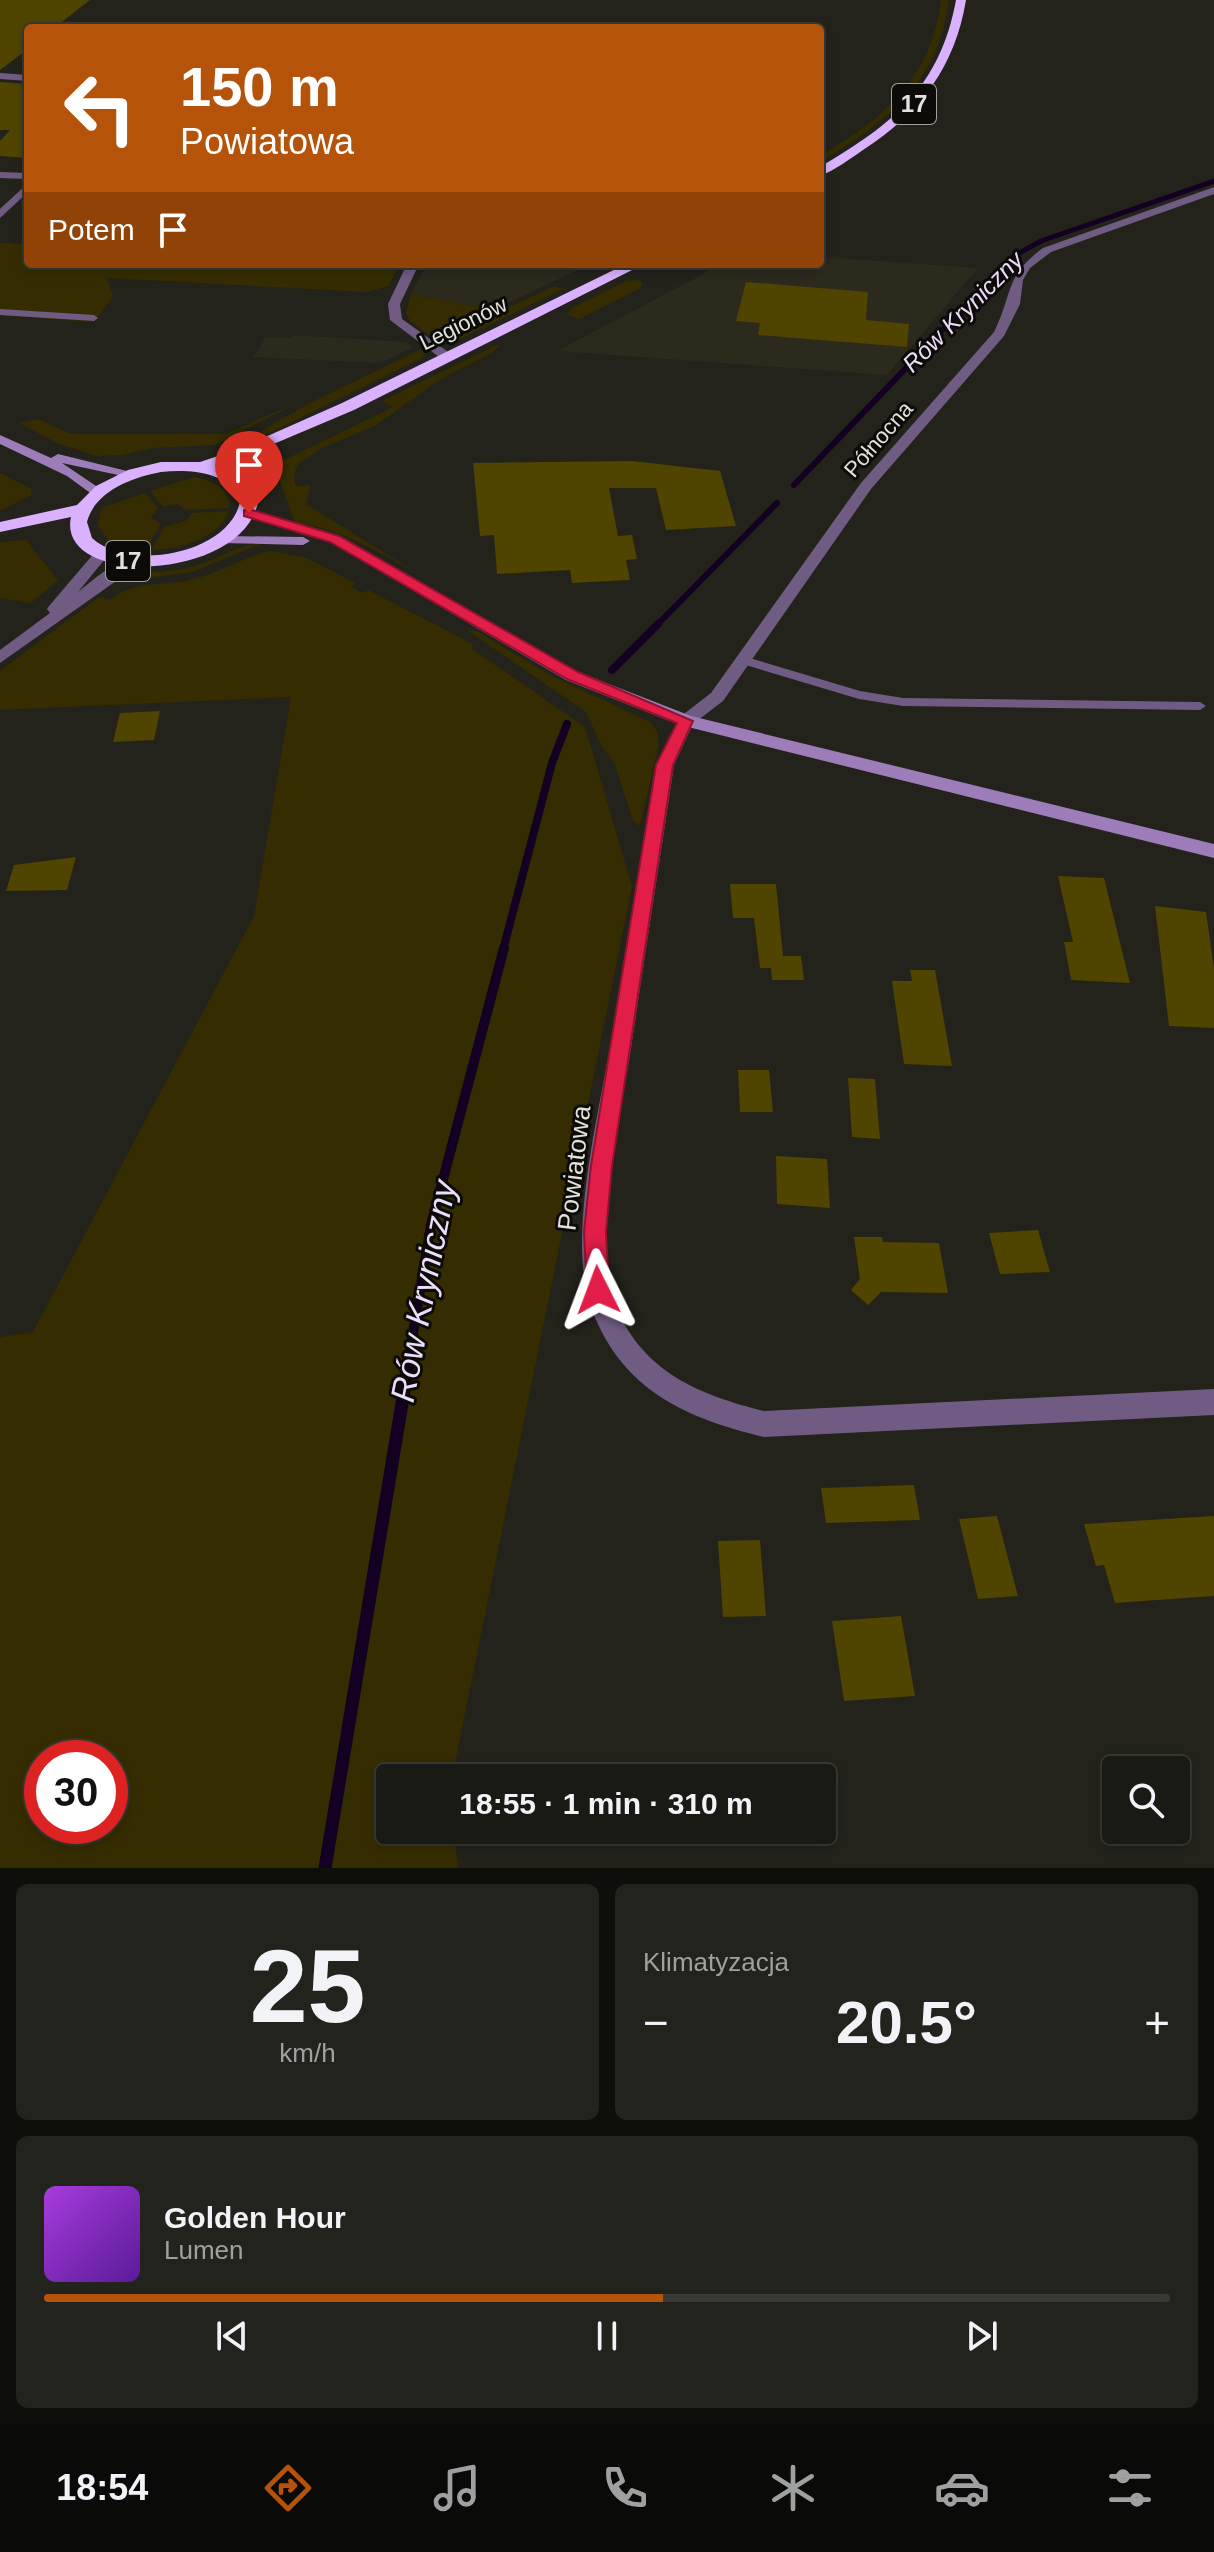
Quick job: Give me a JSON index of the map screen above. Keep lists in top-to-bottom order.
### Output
{
  "streets": {
    "highway": ["17", "Legionów"],
    "street": ["Północna", "Powiatowa"]
  },
  "crossings": [
    ["Północna", "Powiatowa"]
  ],
  "water": ["Rów Kryniczny"],
  "page": {
    "turn": ["150 m", "Powiatowa"],
    "then": "Potem",
    "limit": "30",
    "trip": "18:55 · 1 min · 310 m",
    "tile": [
      ["25", "km/h"],
      "Klimatyzacja"
    ],
    "heat": ["−", "20.5°", "+"],
    "song": ["Golden Hour", "Lumen"],
    "tabs": "18:54"
  }
}
